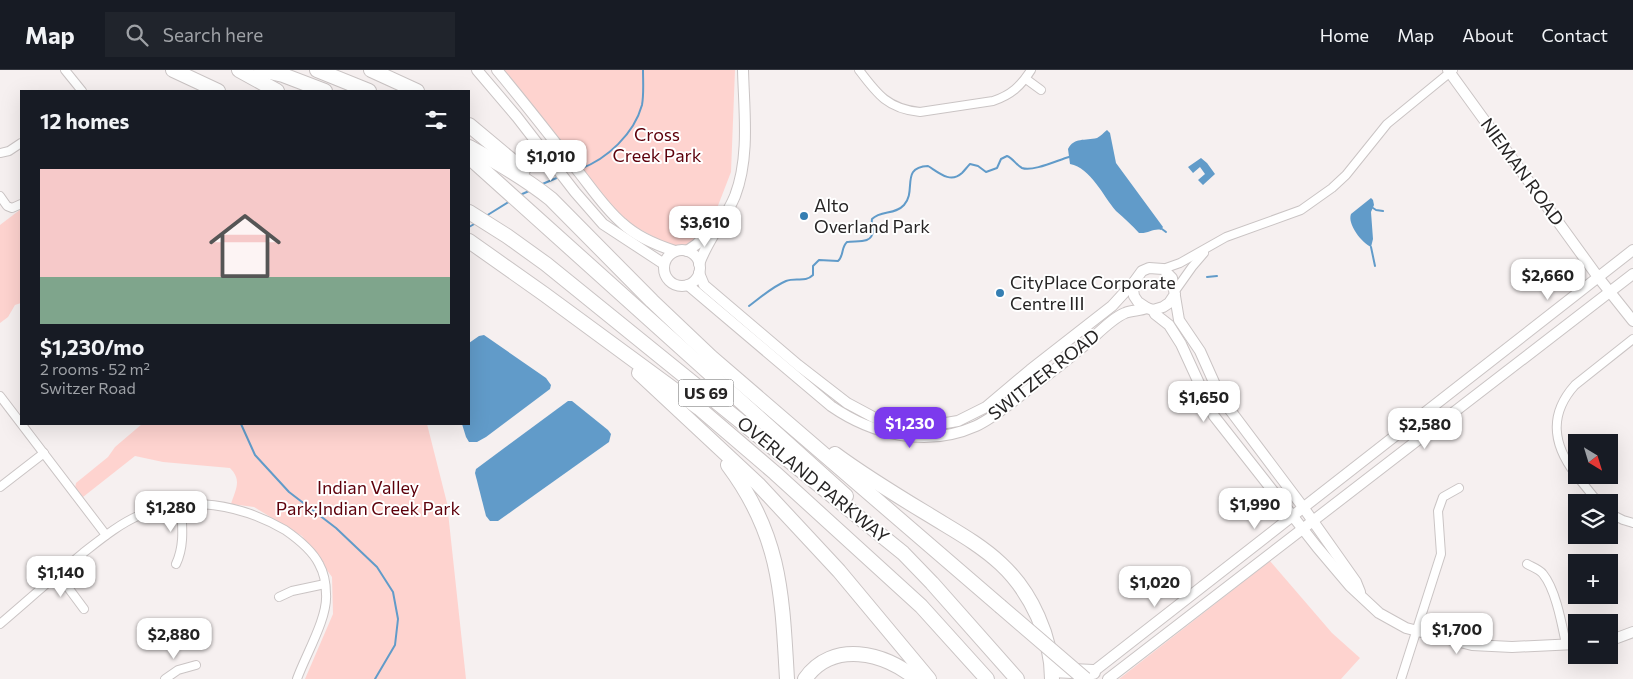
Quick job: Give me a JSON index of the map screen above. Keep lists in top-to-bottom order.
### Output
{
  "streets": {
    "highway": ["US 69", "OVERLAND PARKWAY"],
    "main road": ["NIEMAN ROAD", "SWITZER ROAD"]
  },
  "parks": ["Cross Creek Park", "Indian Valley Park;Indian Creek Park"],
  "places": ["Alto Overland Park", "CityPlace Corporate Centre III"],
  "north": "bottom right",
  "page": {
    "header": "Map",
    "search": "Search here",
    "nav": [
      "Home",
      "Map",
      "About",
      "Contact"
    ],
    "heading": "12 homes",
    "price": [
      "$1,010",
      "$3,610",
      "$2,660",
      "$1,650",
      "$1,230",
      "$2,580",
      "$1,990",
      "$1,280",
      "$1,140",
      "$1,020",
      "$1,700",
      "$2,880"
    ],
    "list": [
      {
        "name": "$1,230/mo",
        "note": "2 rooms · 52 m² · Switzer Road"
      }
    ],
    "map_buttons": ["+", "−"]
  }
}
